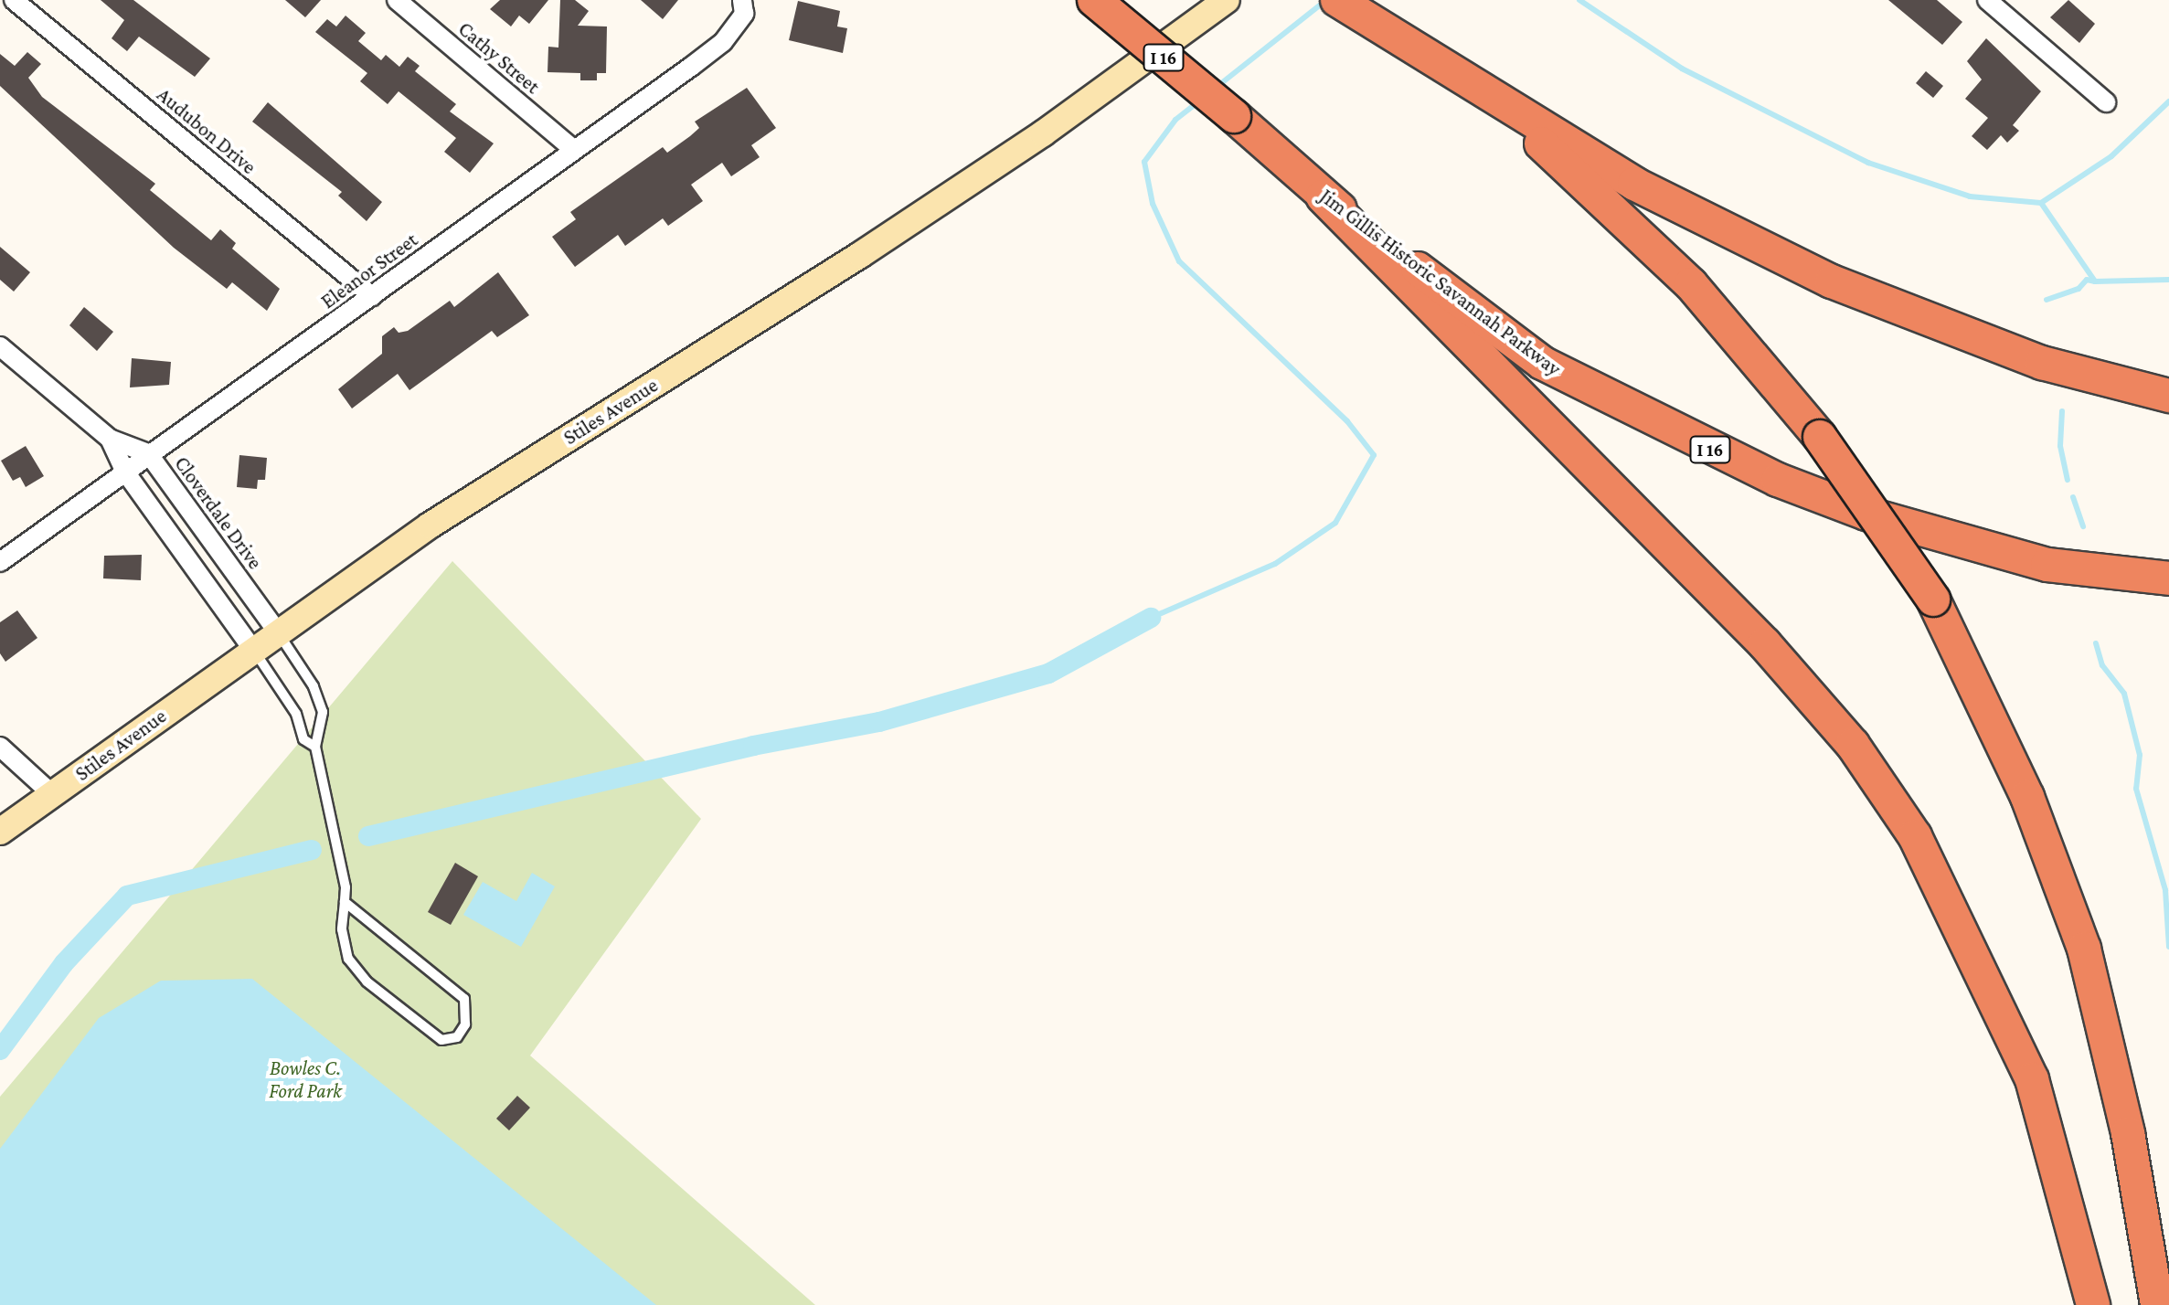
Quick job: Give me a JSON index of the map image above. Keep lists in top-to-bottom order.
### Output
{
  "streets": {
    "highway": ["I 16", "Jim Gillis Historic Savannah Parkway"],
    "street": [
      "Cathy Street",
      "Audubon Drive",
      "Eleanor Street",
      "Stiles Avenue",
      "Cloverdale Drive"
    ]
  },
  "crossings": [
    ["Cathy Street", "Eleanor Street"],
    ["Audubon Drive", "Eleanor Street"],
    ["Eleanor Street", "Cloverdale Drive"],
    ["Stiles Avenue", "Cloverdale Drive"]
  ],
  "parks": ["Bowles C. Ford Park"]
}
